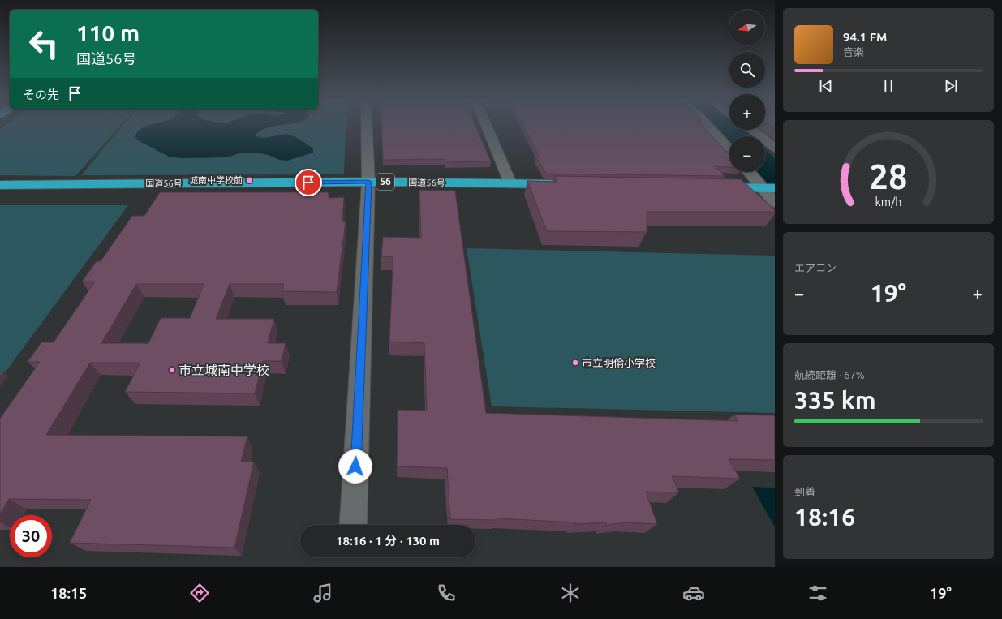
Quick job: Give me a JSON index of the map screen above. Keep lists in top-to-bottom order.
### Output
{
  "streets": {
    "highway": ["56", "国道56号"]
  },
  "places": {
    "transit": ["城南中学校前"],
    "other": ["市立明倫小学校", "市立城南中学校"]
  },
  "north": "left",
  "page": {
    "map_buttons": ["+", "−"],
    "turn": ["110 m", "国道56号"],
    "song": ["94.1 FM", "音楽"],
    "then": "その先",
    "tile": [
      "エアコン",
      ["航続距離 · 67%", "335 km"],
      ["到着", "18:16"]
    ],
    "heat": ["−", "19°", "+"],
    "limit": "30",
    "trip": "18:16 · 1 分 · 130 m",
    "tabs": ["18:15", "19°"],
    "gauge": ["28", "km/h"]
  }
}
